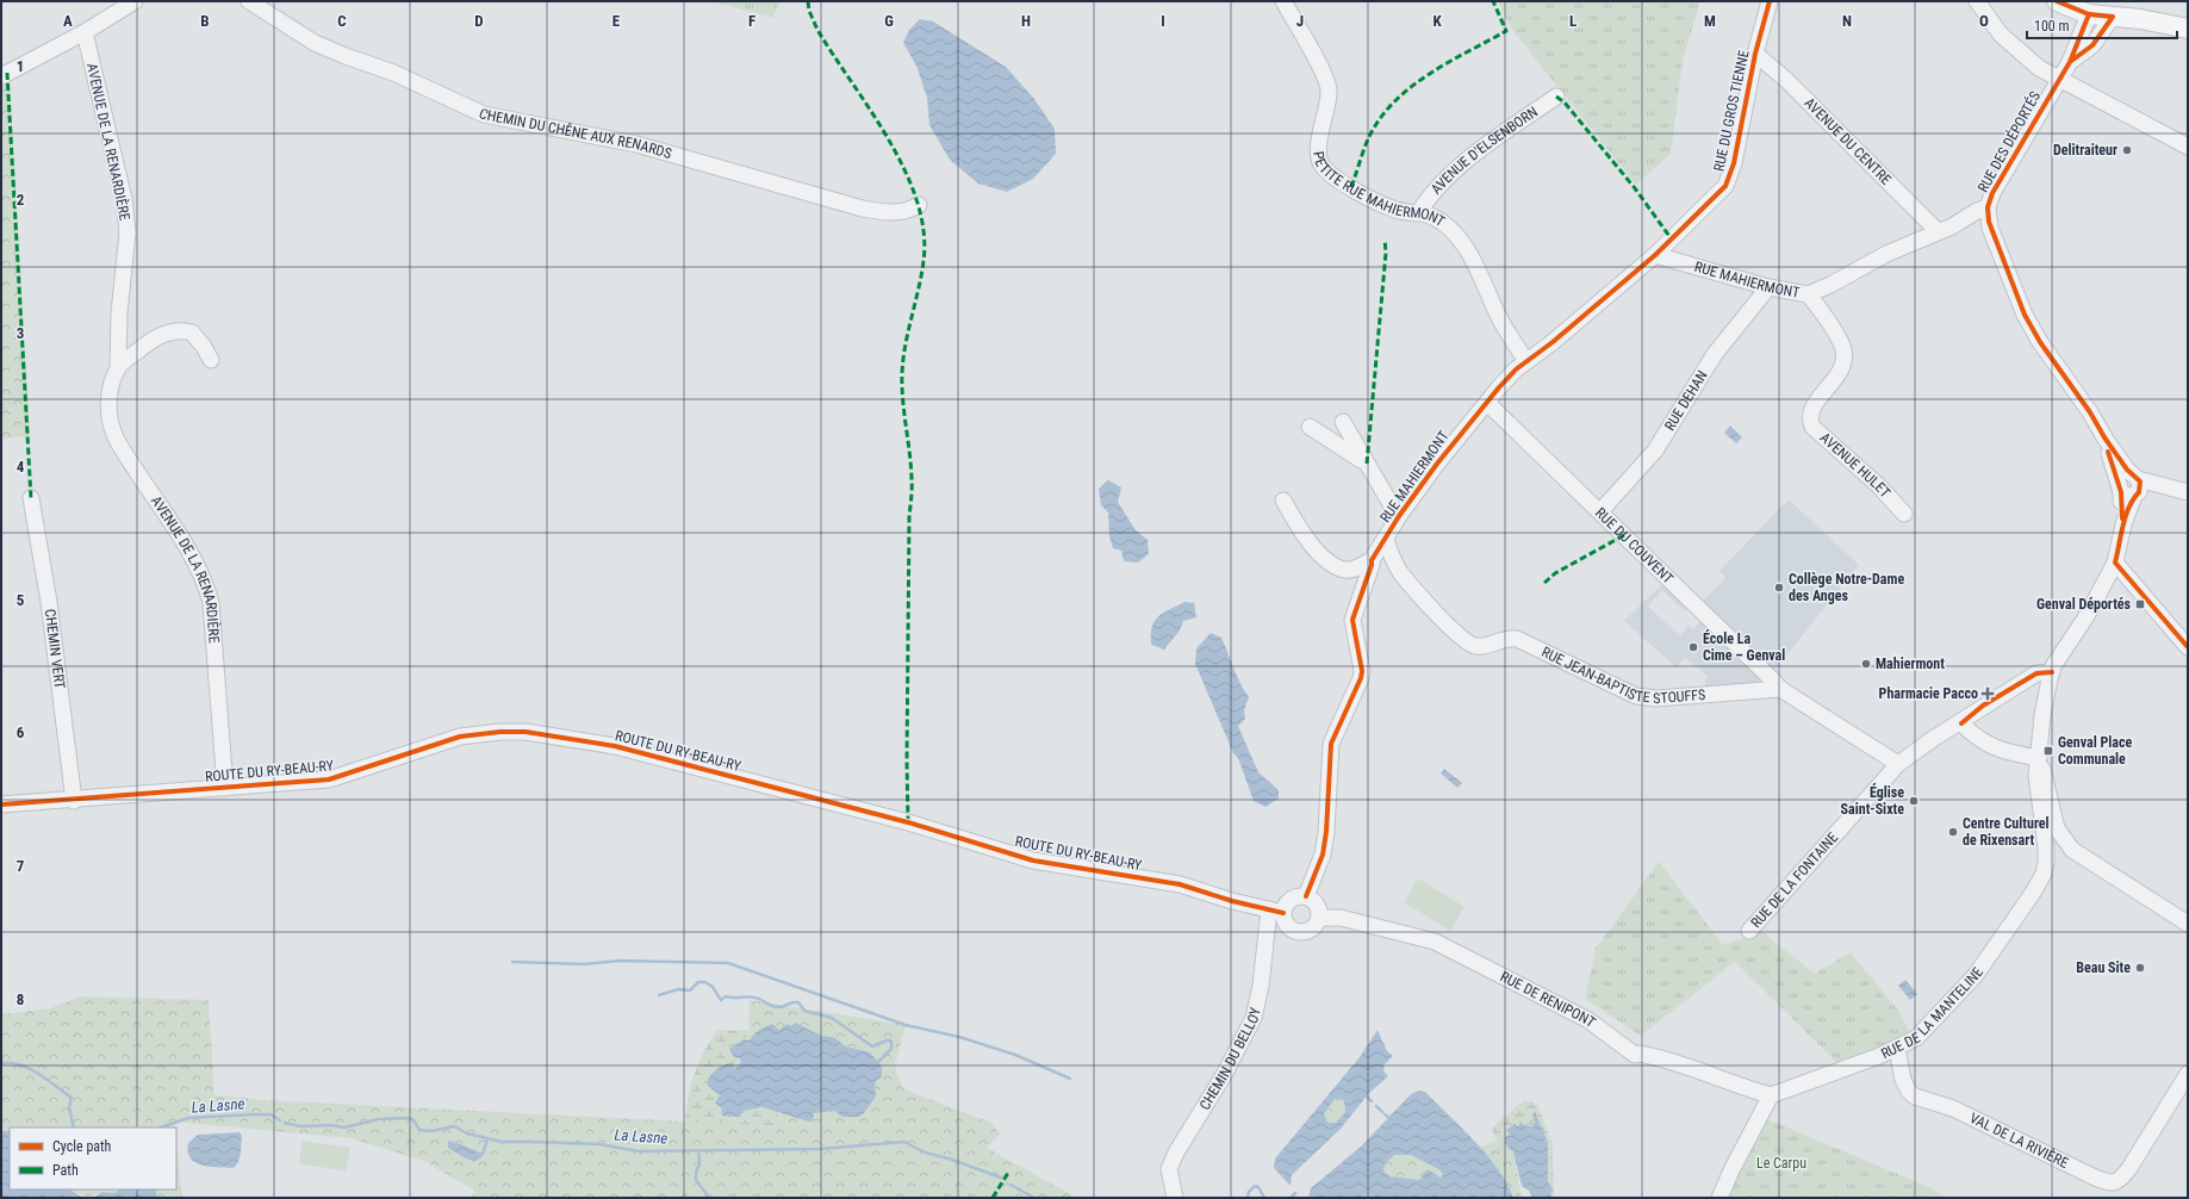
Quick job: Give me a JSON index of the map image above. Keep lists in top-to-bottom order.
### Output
{
  "streets": {
    "street": [
      "RUE DU GROS TIENNE",
      "CHEMIN DU CHÊNE AUX RENARDS",
      "AVENUE DU CENTRE",
      "AVENUE DE LA RENARDIÈRE",
      "RUE DES DÉPORTÉS",
      "AVENUE D'ELSENBORN",
      "PETITE RUE MAHIERMONT",
      "RUE MAHIERMONT",
      "RUE DEHAN",
      "AVENUE HULET",
      "RUE DU COUVENT",
      "CHEMIN VERT",
      "RUE JEAN-BAPTISTE STOUFFS",
      "ROUTE DU RY-BEAU-RY",
      "RUE DE LA FONTAINE",
      "RUE DE RENIPONT",
      "RUE DE LA MANTELINE",
      "CHEMIN DU BELLOY",
      "VAL DE LA RIVIÈRE"
    ]
  },
  "crossings": [
    ["RUE DU GROS TIENNE", "AVENUE DU CENTRE"],
    ["RUE DU GROS TIENNE", "RUE MAHIERMONT"],
    ["AVENUE DU CENTRE", "RUE MAHIERMONT"],
    ["AVENUE DE LA RENARDIÈRE", "ROUTE DU RY-BEAU-RY"],
    ["RUE DES DÉPORTÉS", "RUE MAHIERMONT"],
    ["RUE DES DÉPORTÉS", "RUE DE LA MANTELINE"],
    ["AVENUE D'ELSENBORN", "PETITE RUE MAHIERMONT"],
    ["PETITE RUE MAHIERMONT", "RUE MAHIERMONT"],
    ["RUE MAHIERMONT", "RUE DEHAN"],
    ["RUE MAHIERMONT", "AVENUE HULET"],
    ["RUE MAHIERMONT", "RUE DU COUVENT"],
    ["RUE MAHIERMONT", "RUE JEAN-BAPTISTE STOUFFS"],
    ["RUE MAHIERMONT", "ROUTE DU RY-BEAU-RY"],
    ["RUE MAHIERMONT", "RUE DE RENIPONT"],
    ["RUE MAHIERMONT", "CHEMIN DU BELLOY"],
    ["RUE DEHAN", "RUE DU COUVENT"],
    ["RUE DU COUVENT", "RUE JEAN-BAPTISTE STOUFFS"],
    ["CHEMIN VERT", "ROUTE DU RY-BEAU-RY"],
    ["ROUTE DU RY-BEAU-RY", "RUE DE RENIPONT"],
    ["ROUTE DU RY-BEAU-RY", "CHEMIN DU BELLOY"],
    ["RUE DE LA FONTAINE", "RUE DE LA MANTELINE"],
    ["RUE DE RENIPONT", "RUE DE LA MANTELINE"],
    ["RUE DE RENIPONT", "CHEMIN DU BELLOY"],
    ["RUE DE LA MANTELINE", "VAL DE LA RIVIÈRE"]
  ],
  "water": ["La Lasne"],
  "parks": ["Le Carpu"],
  "places": {
    "other": [
      "Delitraiteur",
      "Collège Notre-Dame des Anges",
      "École La Cime – Genval",
      "Mahiermont",
      "Église Saint-Sixte",
      "Centre Culturel de Rixensart",
      "Beau Site"
    ],
    "transit": ["Genval Déportés", "Genval Place Communale"],
    "health": ["Pharmacie Pacco"]
  },
  "legend": ["Cycle path", "Path"],
  "scale_bar": "100 m",
  "grid": {
    "columns": [
      "A",
      "B",
      "C",
      "D",
      "E",
      "F",
      "G",
      "H",
      "I",
      "J",
      "K",
      "L",
      "M",
      "N",
      "O"
    ],
    "rows": [
      "1",
      "2",
      "3",
      "4",
      "5",
      "6",
      "7",
      "8"
    ]
  }
}
